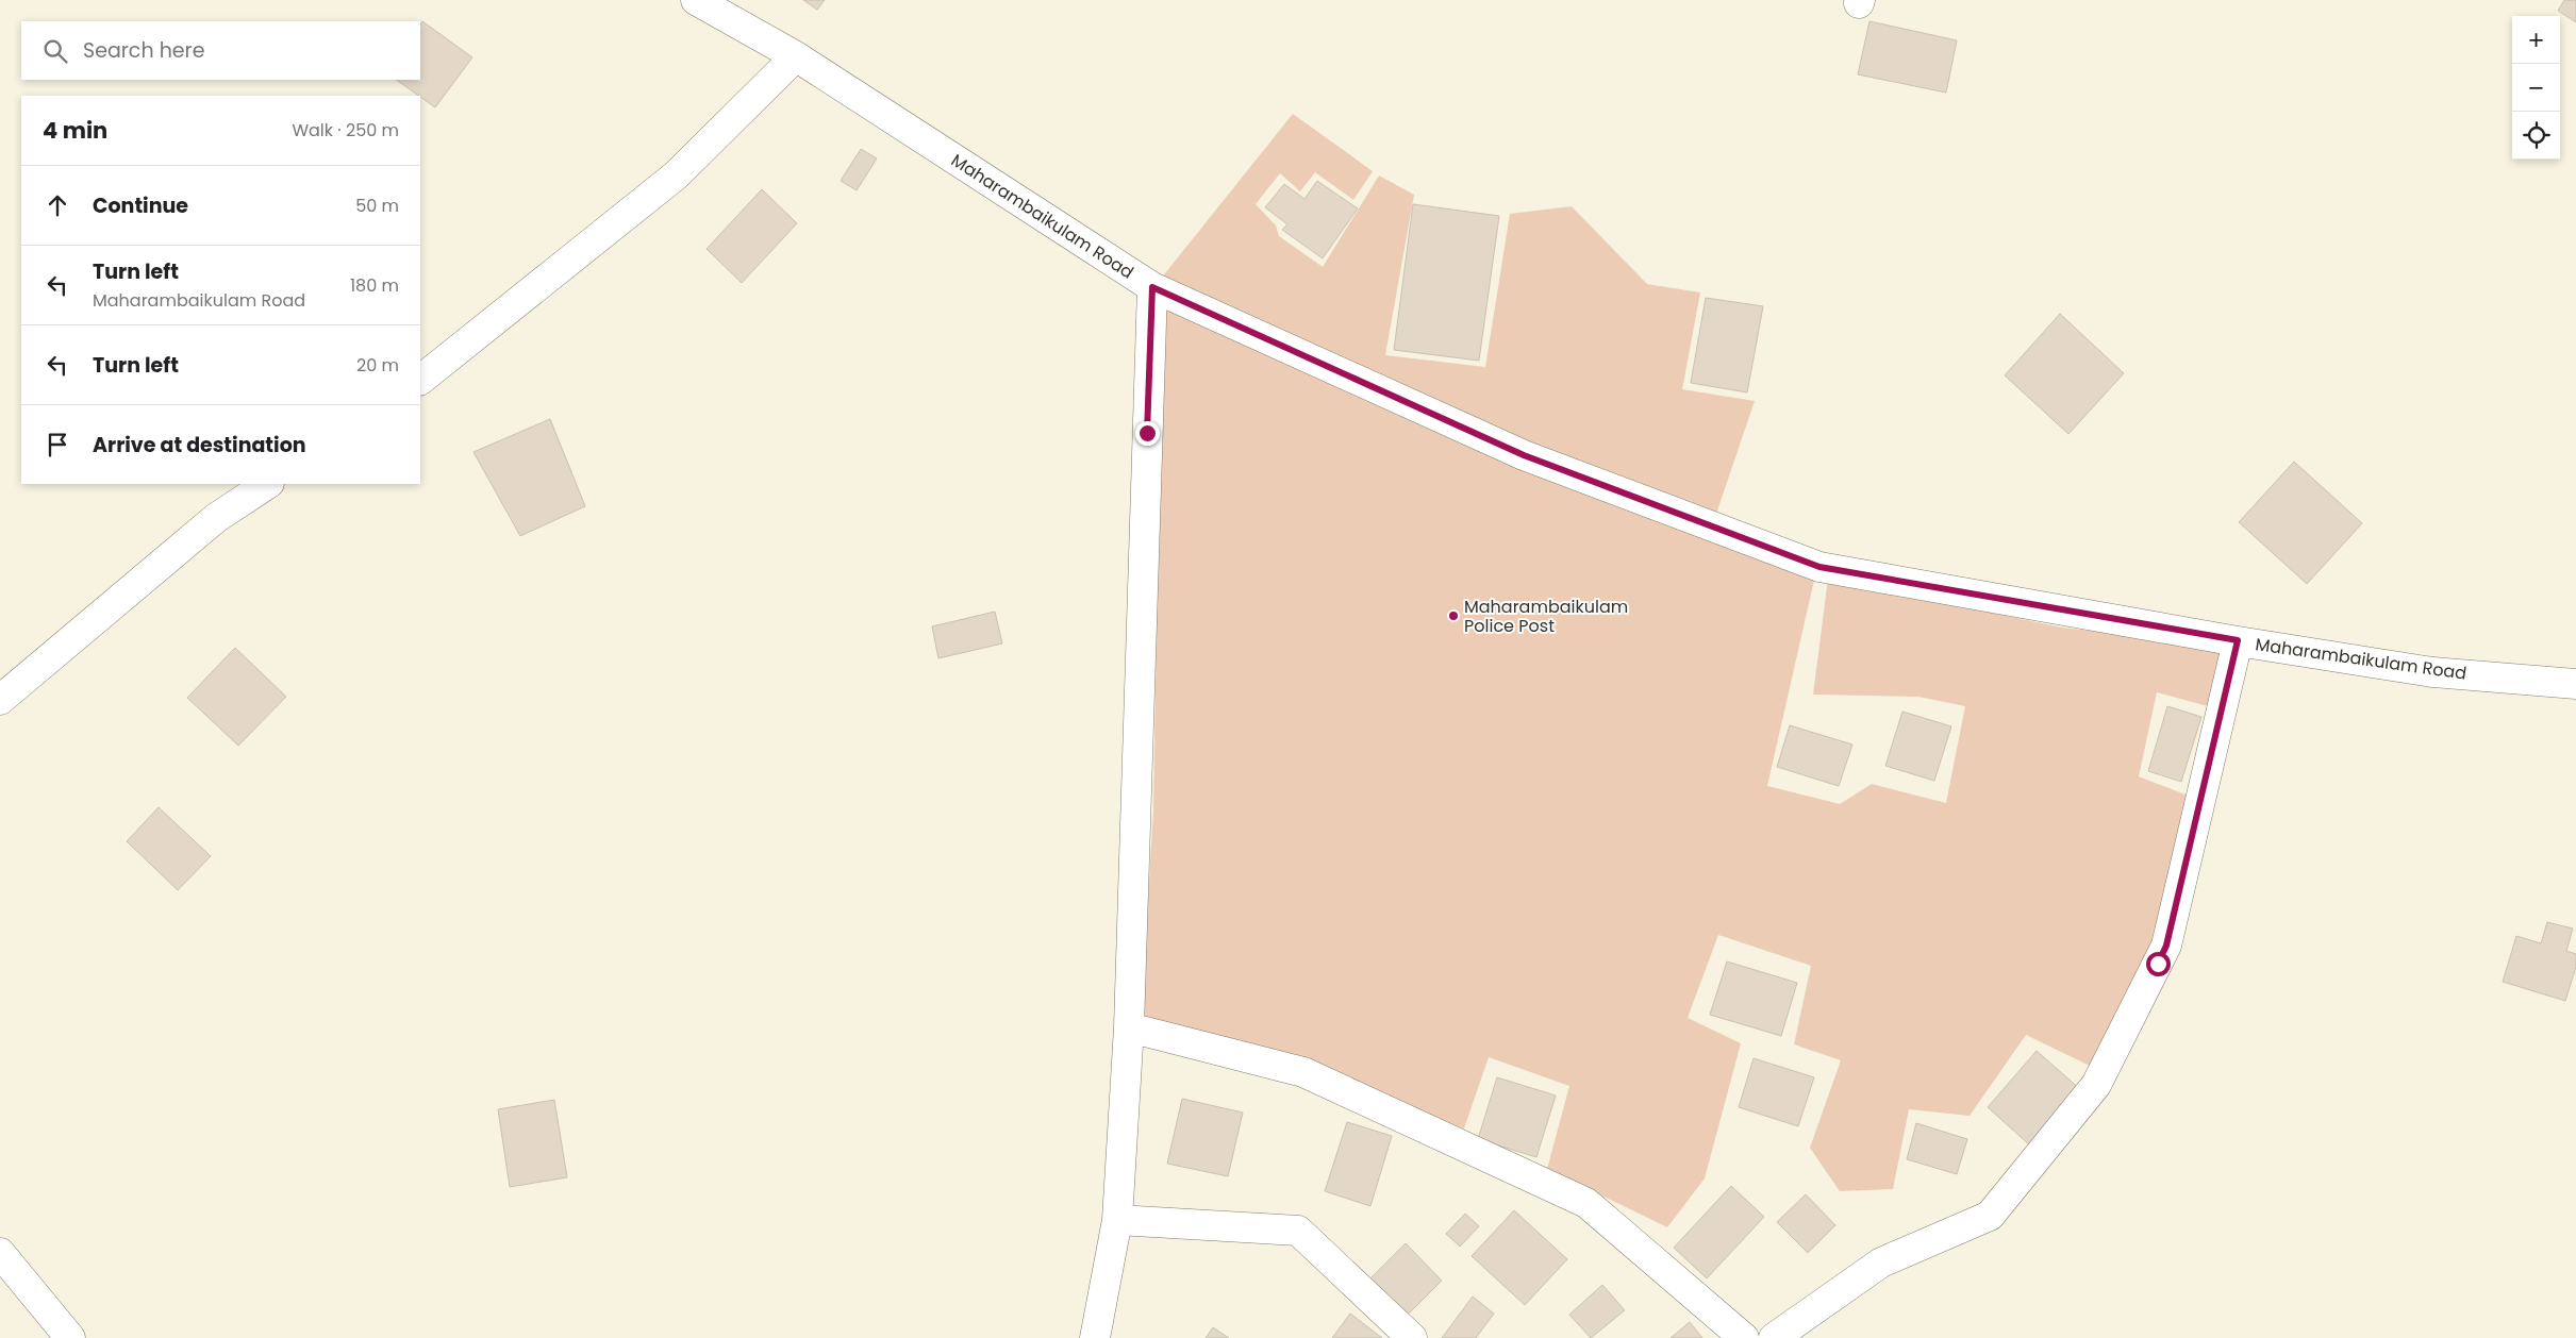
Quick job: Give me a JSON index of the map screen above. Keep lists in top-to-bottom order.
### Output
{
  "streets": {
    "street": ["Maharambaikulam Road"]
  },
  "places": ["Maharambaikulam Police Post"],
  "page": {
    "map_buttons": ["+", "−"],
    "search": "Search here",
    "heading": ["4 min", "Walk · 250 m"],
    "list": [
      ["Continue", "50 m"],
      ["Turn left", "Maharambaikulam Road", "180 m"],
      ["Turn left", "20 m"],
      "Arrive at destination"
    ]
  }
}
